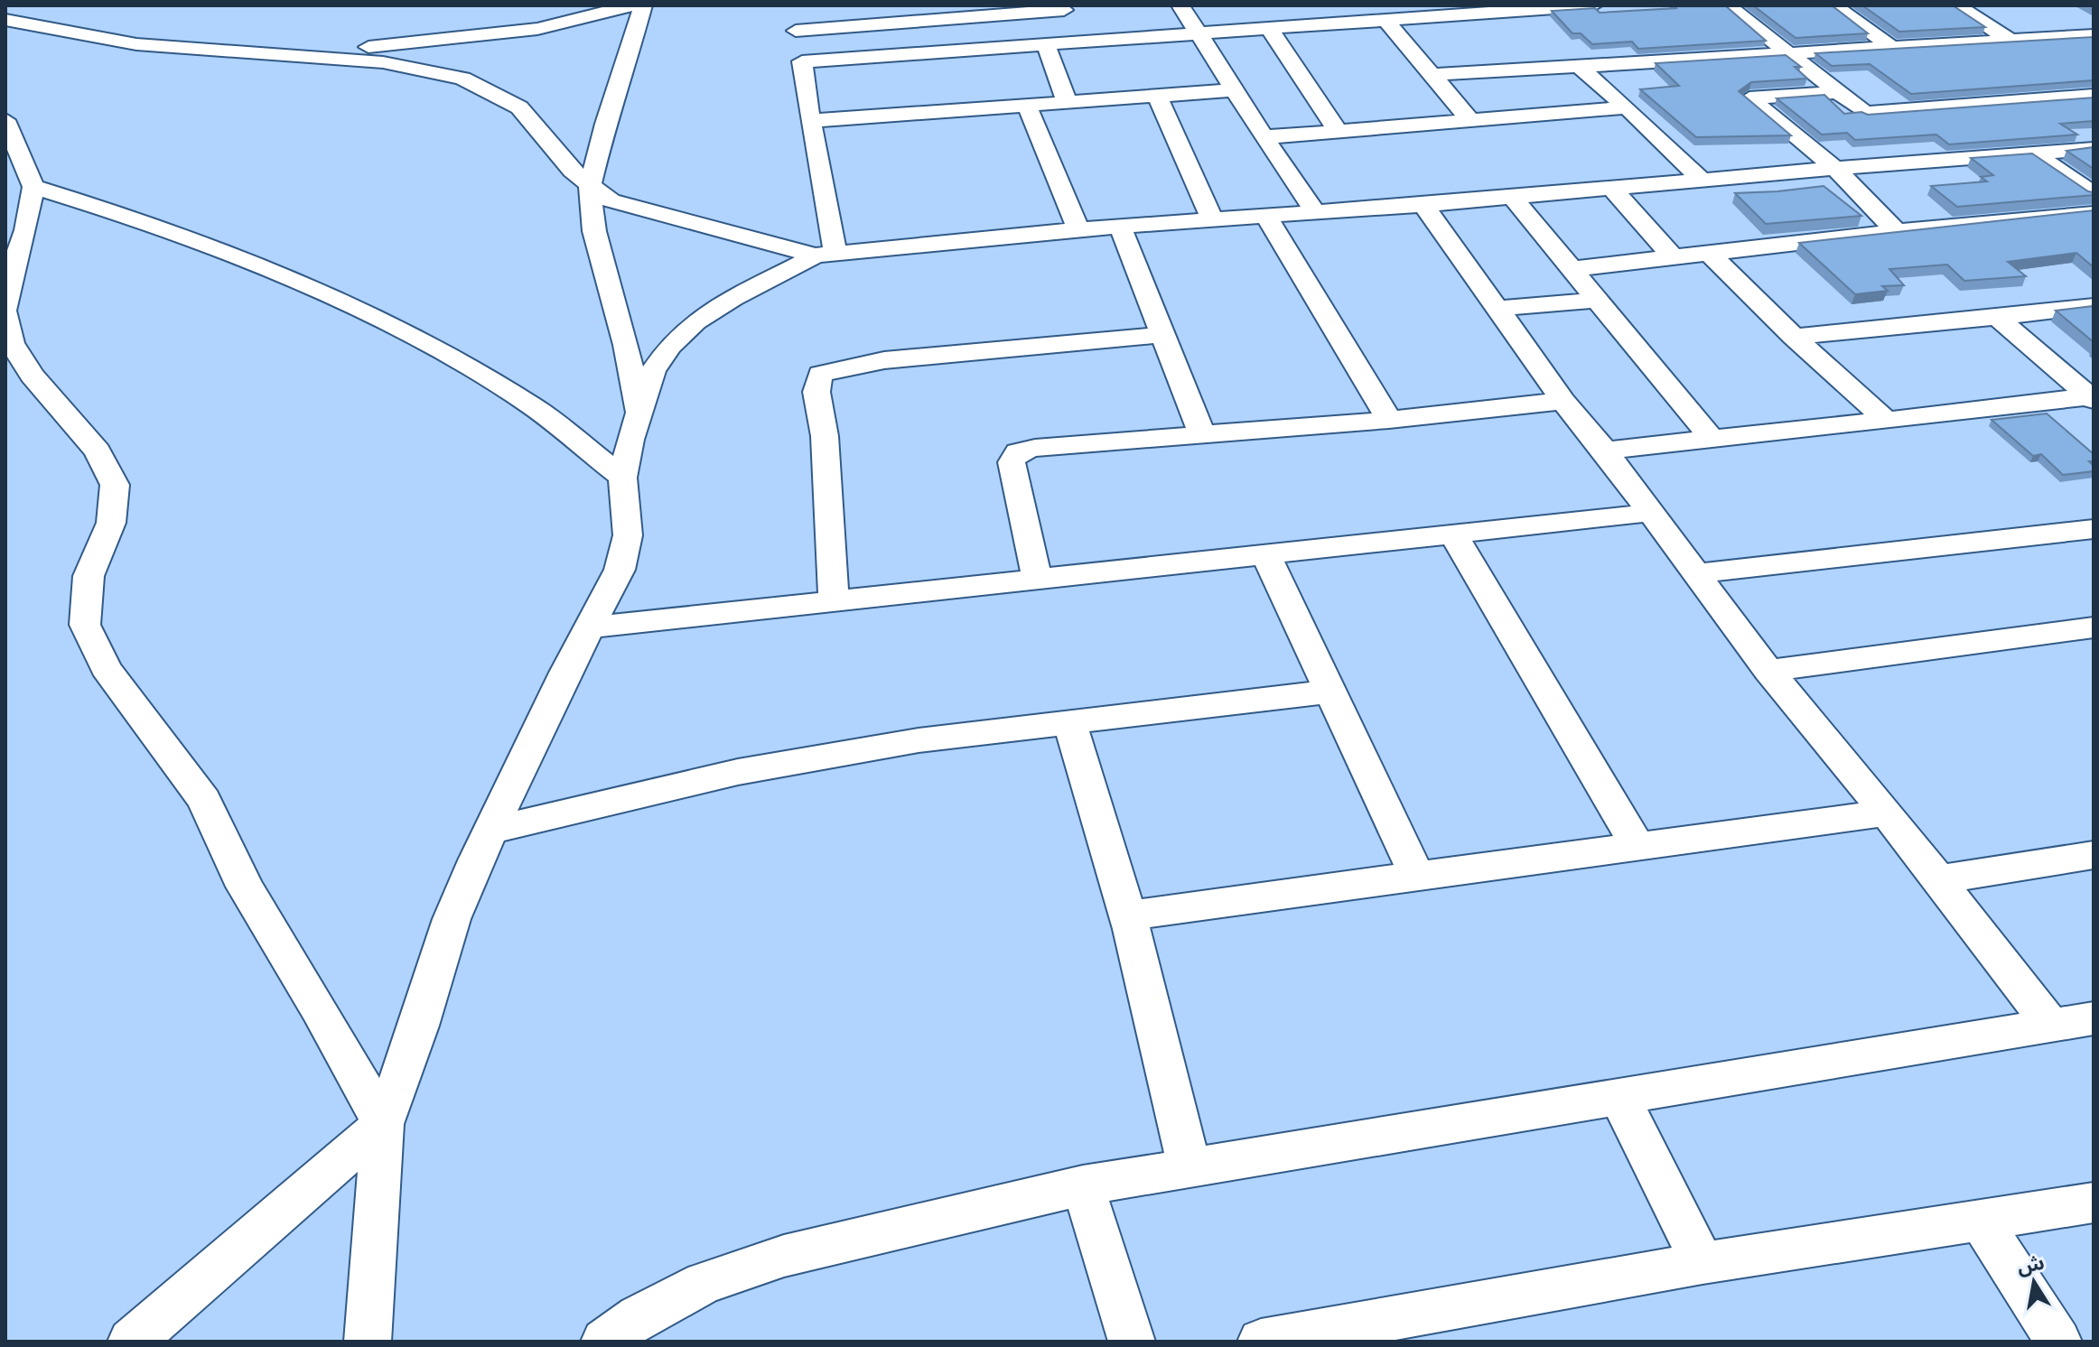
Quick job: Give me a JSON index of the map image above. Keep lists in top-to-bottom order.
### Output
{
  "north": "top"
}
